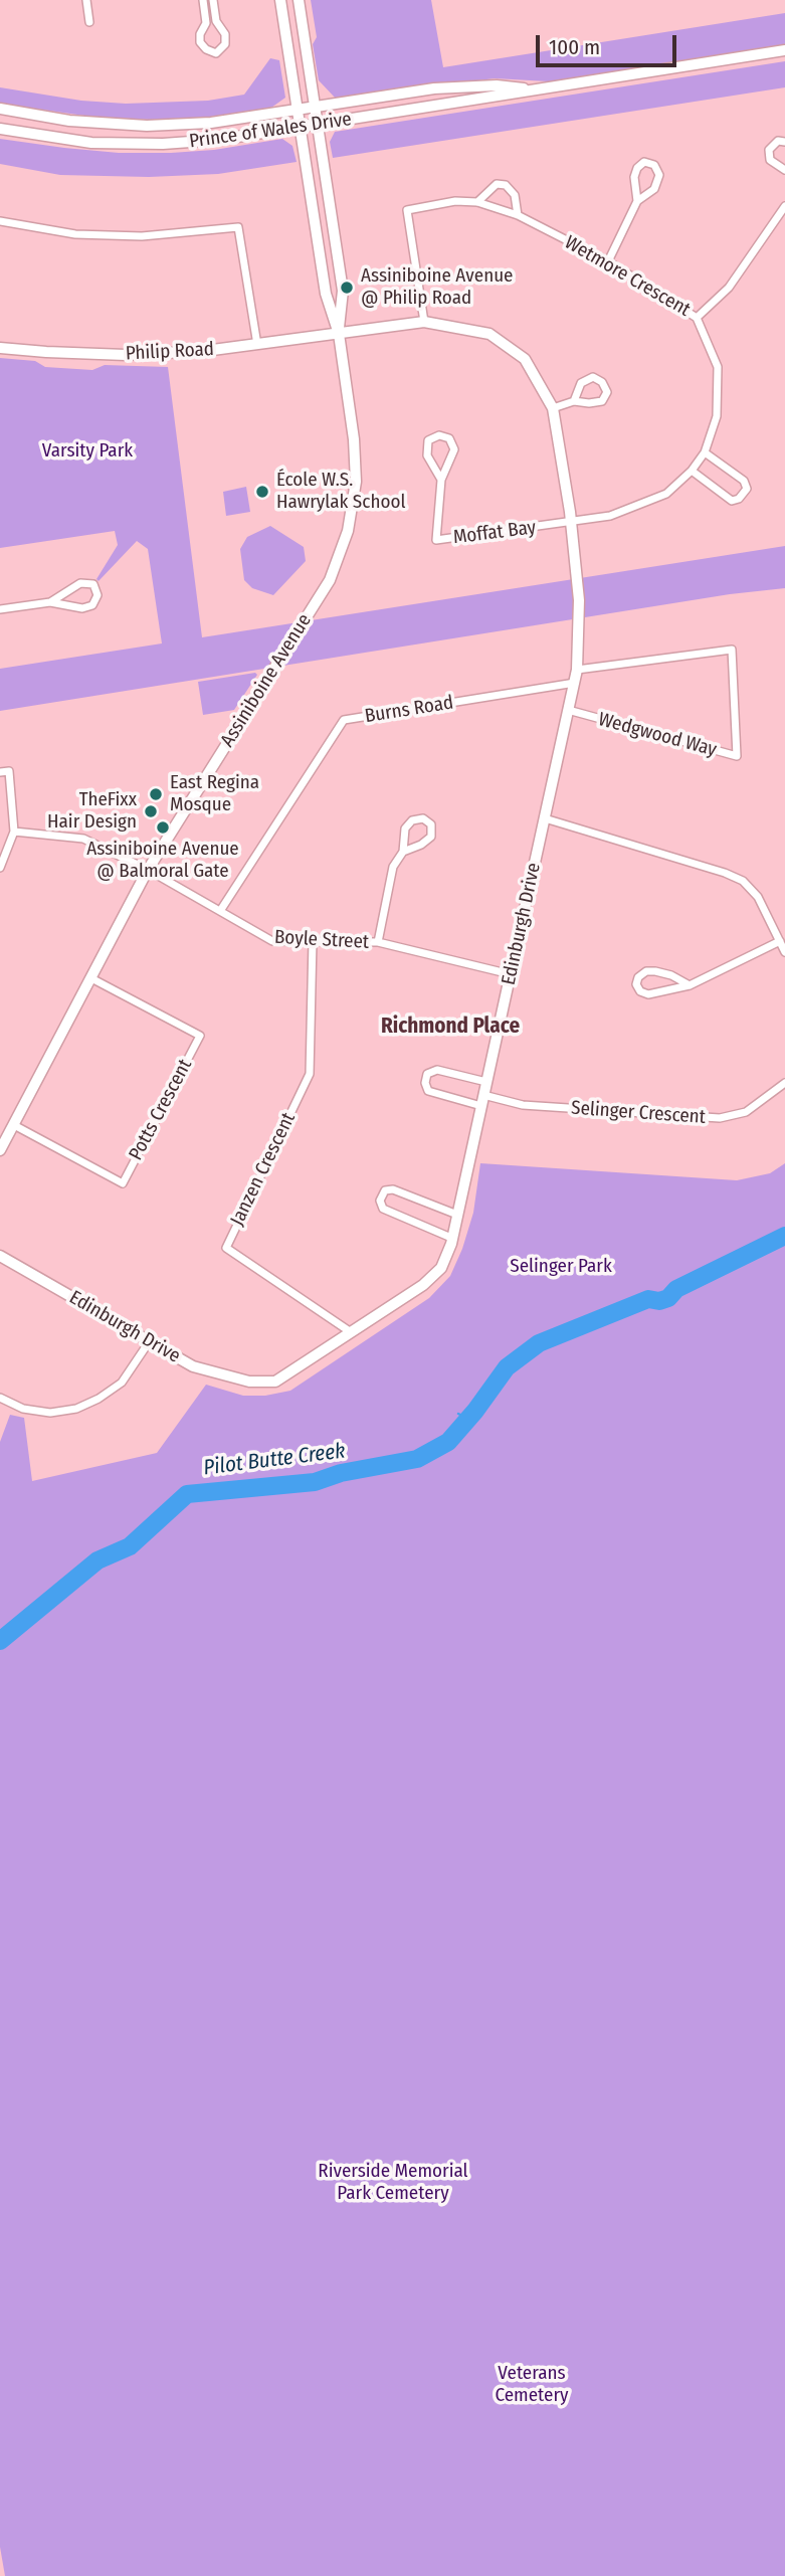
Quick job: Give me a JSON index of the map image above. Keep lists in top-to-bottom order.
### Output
{
  "streets": {
    "street": [
      "Prince of Wales Drive",
      "Wetmore Crescent",
      "Philip Road",
      "Moffat Bay",
      "Assiniboine Avenue",
      "Burns Road",
      "Wedgwood Way",
      "Edinburgh Drive",
      "Boyle Street",
      "Potts Crescent",
      "Selinger Crescent",
      "Janzen Crescent"
    ]
  },
  "crossings": [
    ["Prince of Wales Drive", "Assiniboine Avenue"],
    ["Wetmore Crescent", "Moffat Bay"],
    ["Wetmore Crescent", "Edinburgh Drive"],
    ["Philip Road", "Assiniboine Avenue"],
    ["Philip Road", "Edinburgh Drive"],
    ["Moffat Bay", "Edinburgh Drive"],
    ["Assiniboine Avenue", "Edinburgh Drive"],
    ["Assiniboine Avenue", "Boyle Street"],
    ["Assiniboine Avenue", "Potts Crescent"],
    ["Burns Road", "Edinburgh Drive"],
    ["Burns Road", "Boyle Street"],
    ["Wedgwood Way", "Edinburgh Drive"],
    ["Edinburgh Drive", "Boyle Street"],
    ["Edinburgh Drive", "Selinger Crescent"],
    ["Edinburgh Drive", "Janzen Crescent"],
    ["Boyle Street", "Janzen Crescent"]
  ],
  "districts": ["Richmond Place"],
  "water": ["Pilot Butte Creek"],
  "parks": [
    "Varsity Park",
    "Selinger Park",
    "Riverside Memorial Park Cemetery",
    "Veterans Cemetery"
  ],
  "places": [
    "Assiniboine Avenue @ Philip Road",
    "École W.S. Hawrylak School",
    "East Regina Mosque",
    "TheFixx Hair Design",
    "Assiniboine Avenue @ Balmoral Gate"
  ],
  "scale_bar": "100 m"
}
